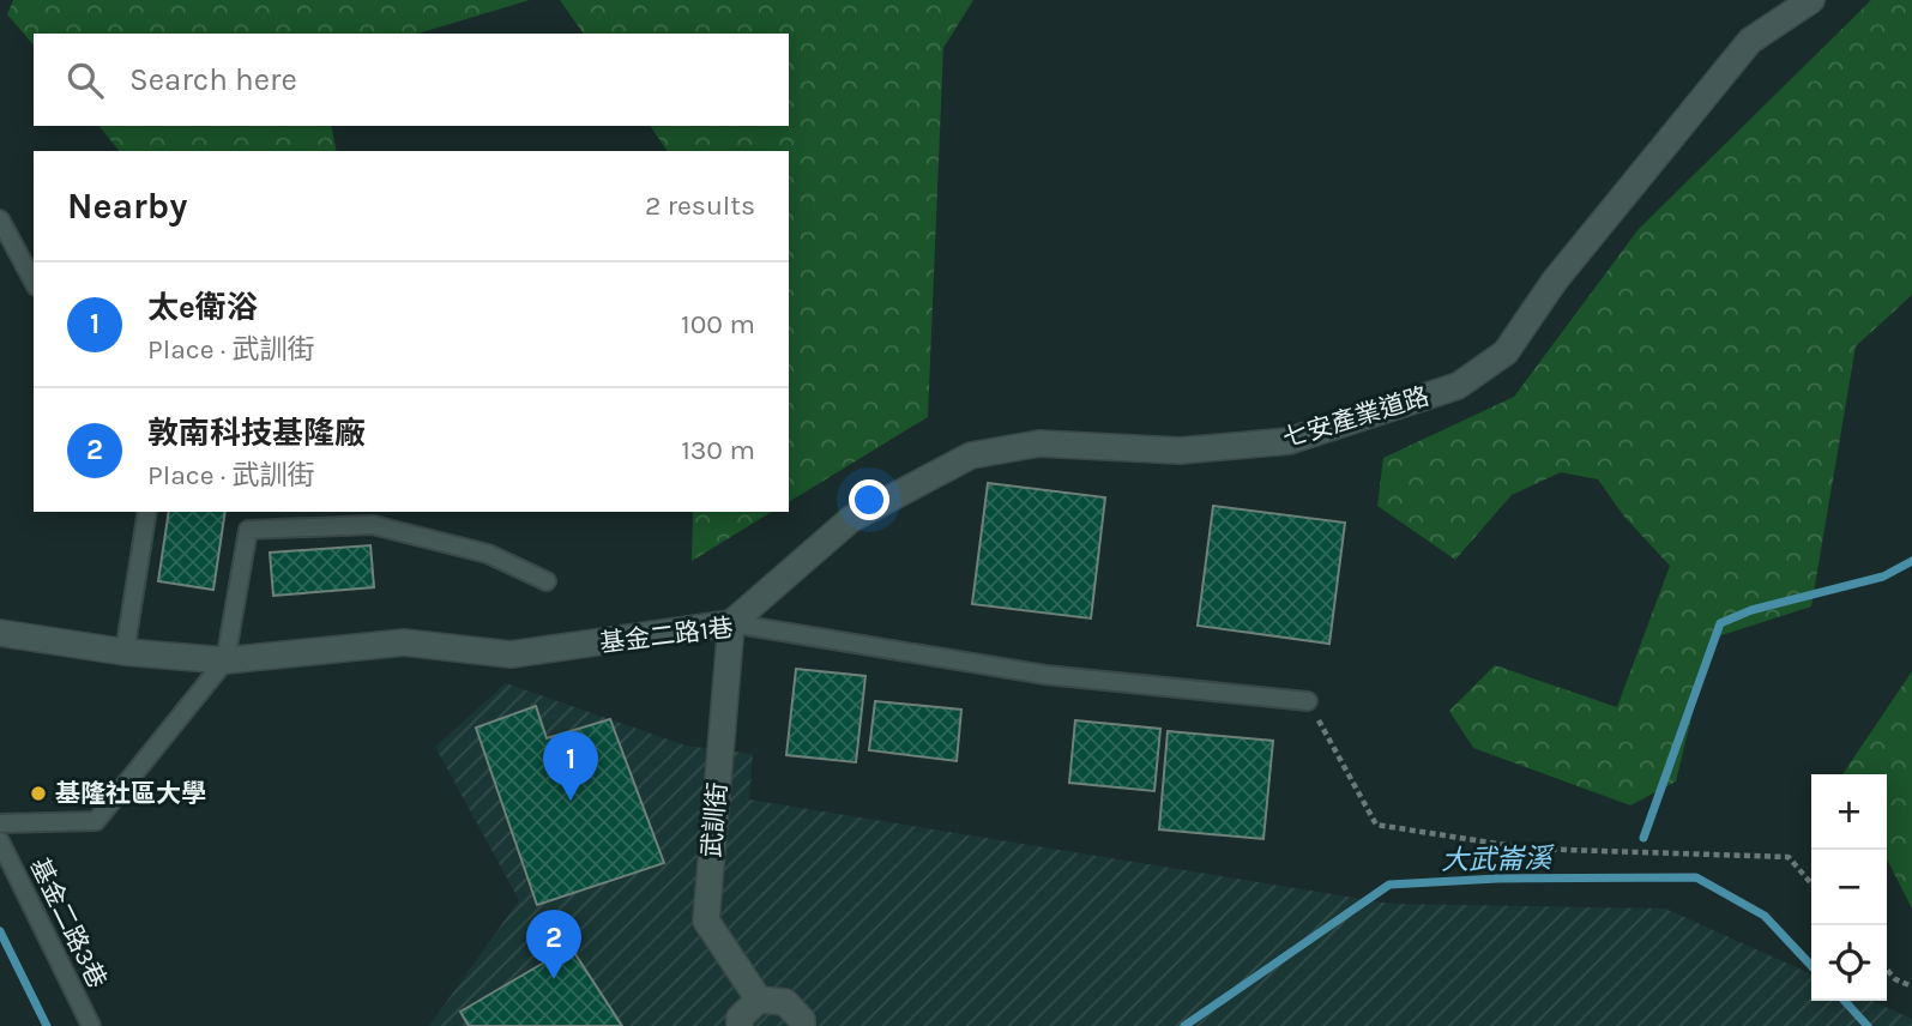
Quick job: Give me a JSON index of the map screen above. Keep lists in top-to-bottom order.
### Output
{
  "streets": {
    "street": ["七安產業道路", "基金二路1巷", "武訓街"],
    "lane": ["基金二路3巷"]
  },
  "crossings": [
    ["七安產業道路", "基金二路1巷"],
    ["七安產業道路", "武訓街"],
    ["基金二路1巷", "武訓街"]
  ],
  "water": ["大武崙溪"],
  "places": ["基隆社區大學"],
  "page": {
    "search": "Search here",
    "heading": ["Nearby", "2 results"],
    "list": [
      {
        "mark": "1",
        "name": "太e衛浴",
        "note": "Place · 武訓街",
        "value": "100 m"
      },
      {
        "mark": "2",
        "name": "敦南科技基隆廠",
        "note": "Place · 武訓街",
        "value": "130 m"
      }
    ],
    "pins": ["1", "2"],
    "map_buttons": ["+", "−"]
  }
}
